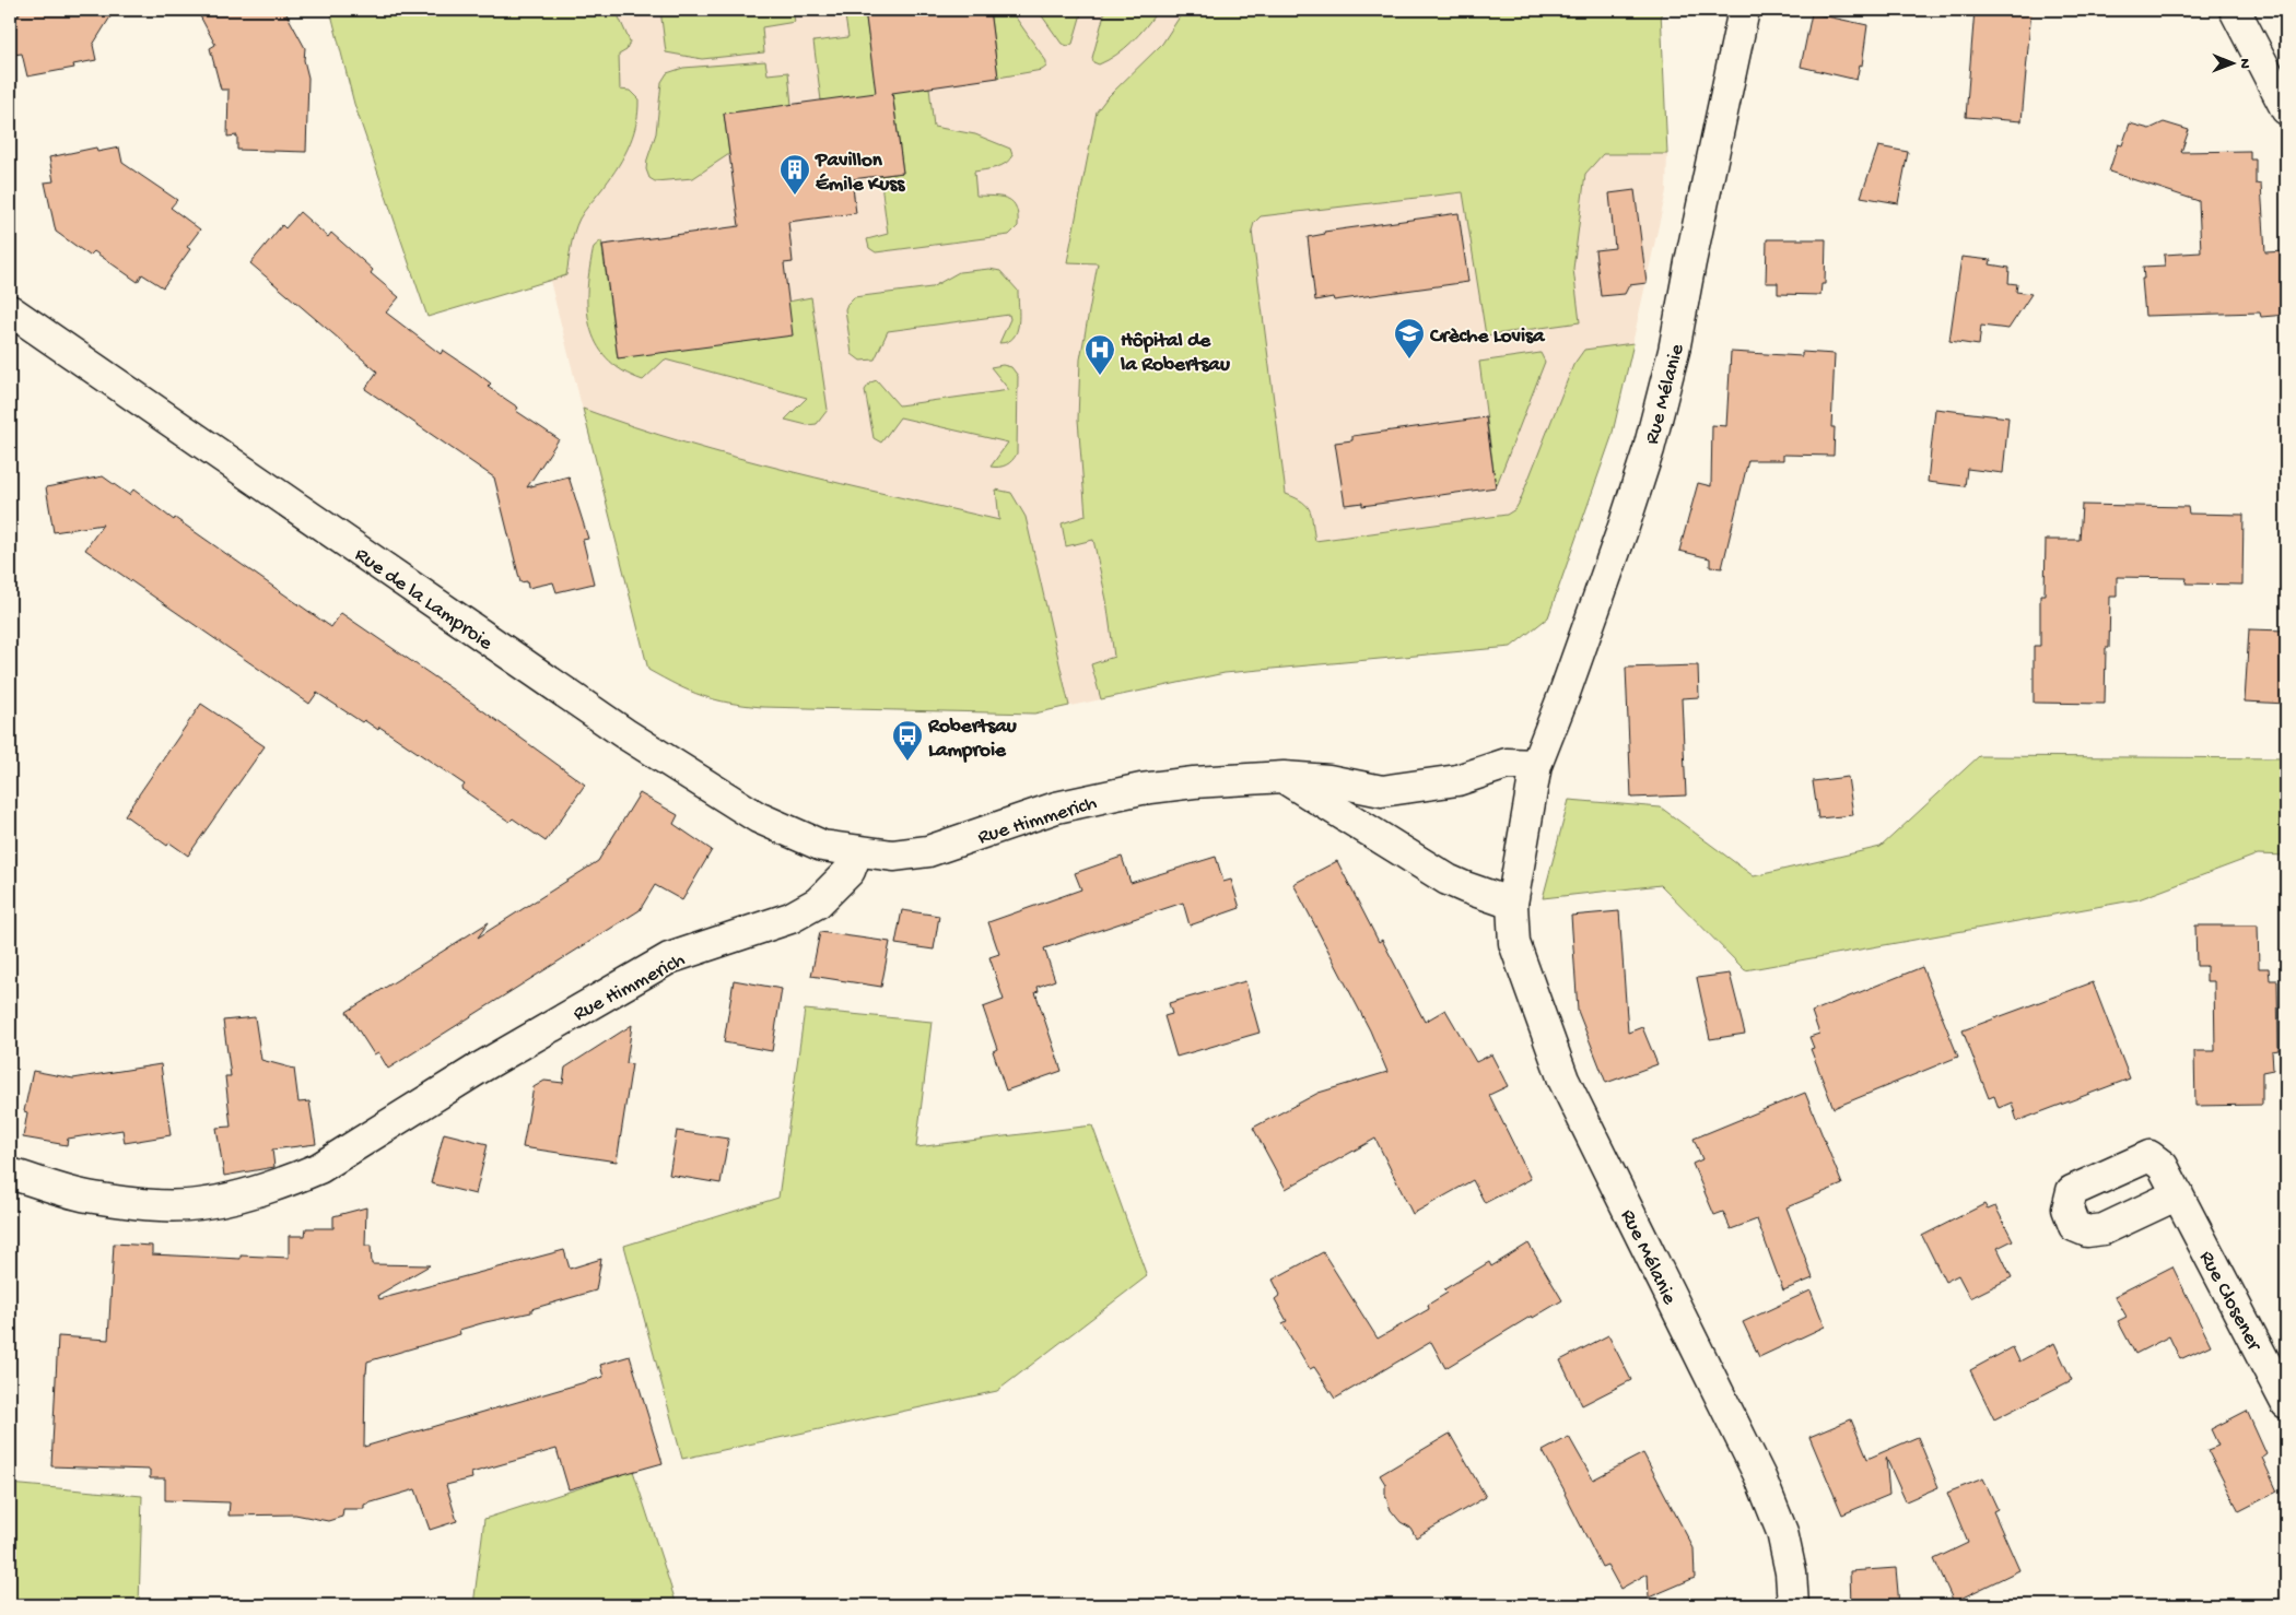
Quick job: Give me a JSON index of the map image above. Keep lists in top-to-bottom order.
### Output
{
  "streets": {
    "street": [
      "Rue Mélanie",
      "Rue de la Lamproie",
      "Rue Himmerich",
      "Rue Closener"
    ]
  },
  "crossings": [
    ["Rue Mélanie", "Rue Himmerich"],
    ["Rue de la Lamproie", "Rue Himmerich"]
  ],
  "places": {
    "building": ["Pavillon Émile Kuss"],
    "school or university": ["Crèche Lovisa"],
    "hospital": ["Hôpital de la Robertsau"],
    "bus stop": ["Robertsau Lamproie"]
  },
  "north": "right"
}
